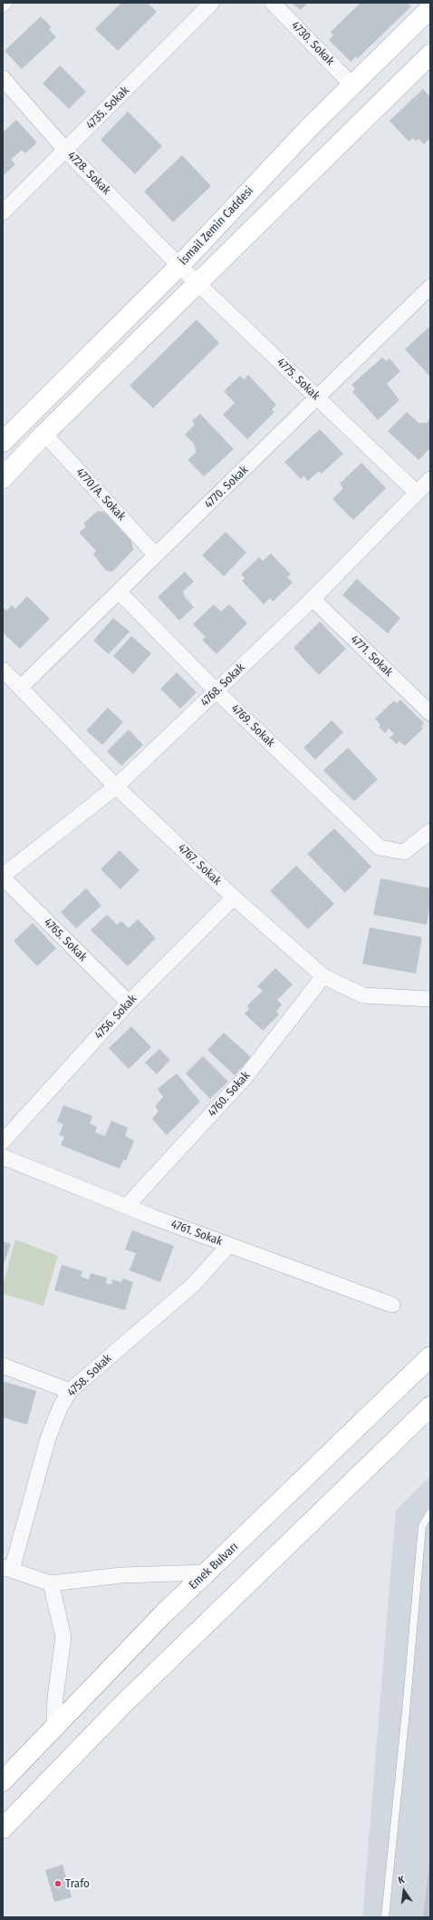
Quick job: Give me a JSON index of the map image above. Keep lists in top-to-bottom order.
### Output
{
  "streets": {
    "main road": ["İsmail Zemin Caddesi", "Emek Bulvarı"],
    "street": [
      "4730. Sokak",
      "4735. Sokak",
      "4728. Sokak",
      "4775. Sokak",
      "4770. Sokak",
      "4770/A. Sokak",
      "4771. Sokak",
      "4768. Sokak",
      "4769. Sokak",
      "4767. Sokak",
      "4765. Sokak",
      "4756. Sokak",
      "4760. Sokak",
      "4761. Sokak",
      "4758. Sokak"
    ]
  },
  "crossings": [
    ["4730. Sokak", "İsmail Zemin Caddesi"],
    ["4735. Sokak", "4728. Sokak"],
    ["4728. Sokak", "İsmail Zemin Caddesi"],
    ["4728. Sokak", "4775. Sokak"],
    ["İsmail Zemin Caddesi", "4775. Sokak"],
    ["4775. Sokak", "4770. Sokak"],
    ["4775. Sokak", "4768. Sokak"],
    ["4770. Sokak", "4770/A. Sokak"],
    ["4770. Sokak", "4769. Sokak"],
    ["4770. Sokak", "4767. Sokak"],
    ["4771. Sokak", "4768. Sokak"],
    ["4768. Sokak", "4769. Sokak"],
    ["4768. Sokak", "4767. Sokak"],
    ["4768. Sokak", "4765. Sokak"],
    ["4767. Sokak", "4756. Sokak"],
    ["4767. Sokak", "4760. Sokak"],
    ["4765. Sokak", "4756. Sokak"],
    ["4760. Sokak", "4761. Sokak"],
    ["4761. Sokak", "4758. Sokak"]
  ],
  "places": ["Trafo"],
  "north": "top"
}
